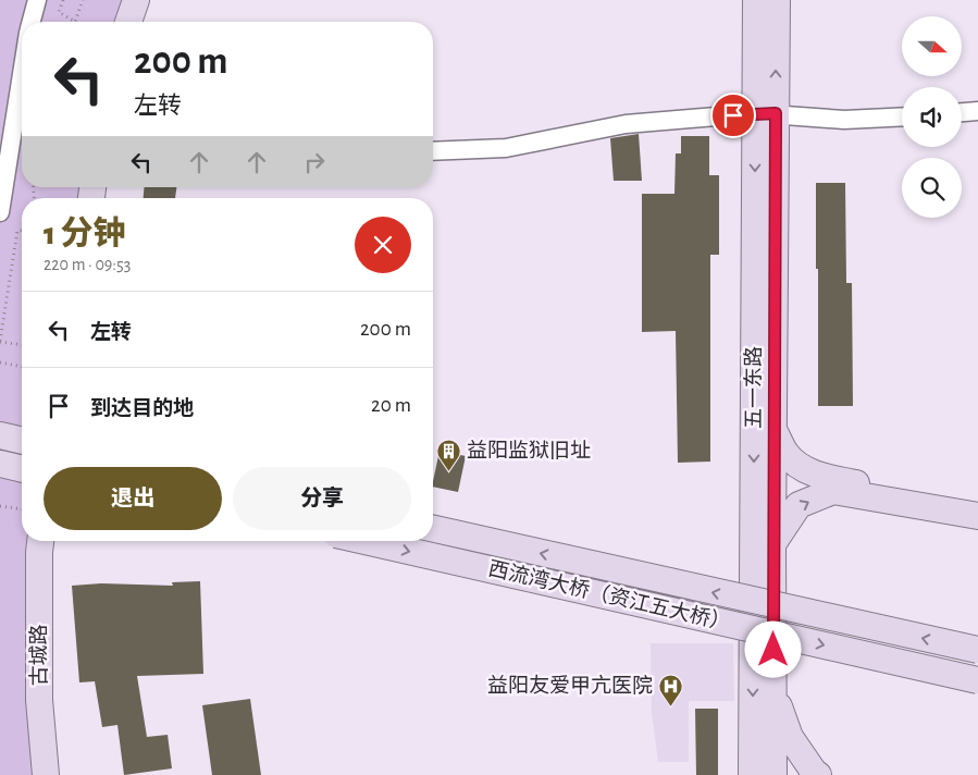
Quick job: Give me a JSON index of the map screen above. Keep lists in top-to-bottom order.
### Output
{
  "streets": {
    "main road": ["五一东路", "西流湾大桥（资江五大桥）", "古城路"]
  },
  "places": {
    "building": ["益阳监狱旧址"],
    "hospital": ["益阳友爱甲亢医院"]
  },
  "north": "right",
  "page": {
    "turn": ["200 m", "左转"],
    "heading": ["1 分钟", "220 m · 09:53"],
    "list": [
      {
        "name": "左转",
        "value": "200 m"
      },
      {
        "name": "到达目的地",
        "value": "20 m"
      }
    ],
    "buttons": ["退出", "分享"]
  }
}
